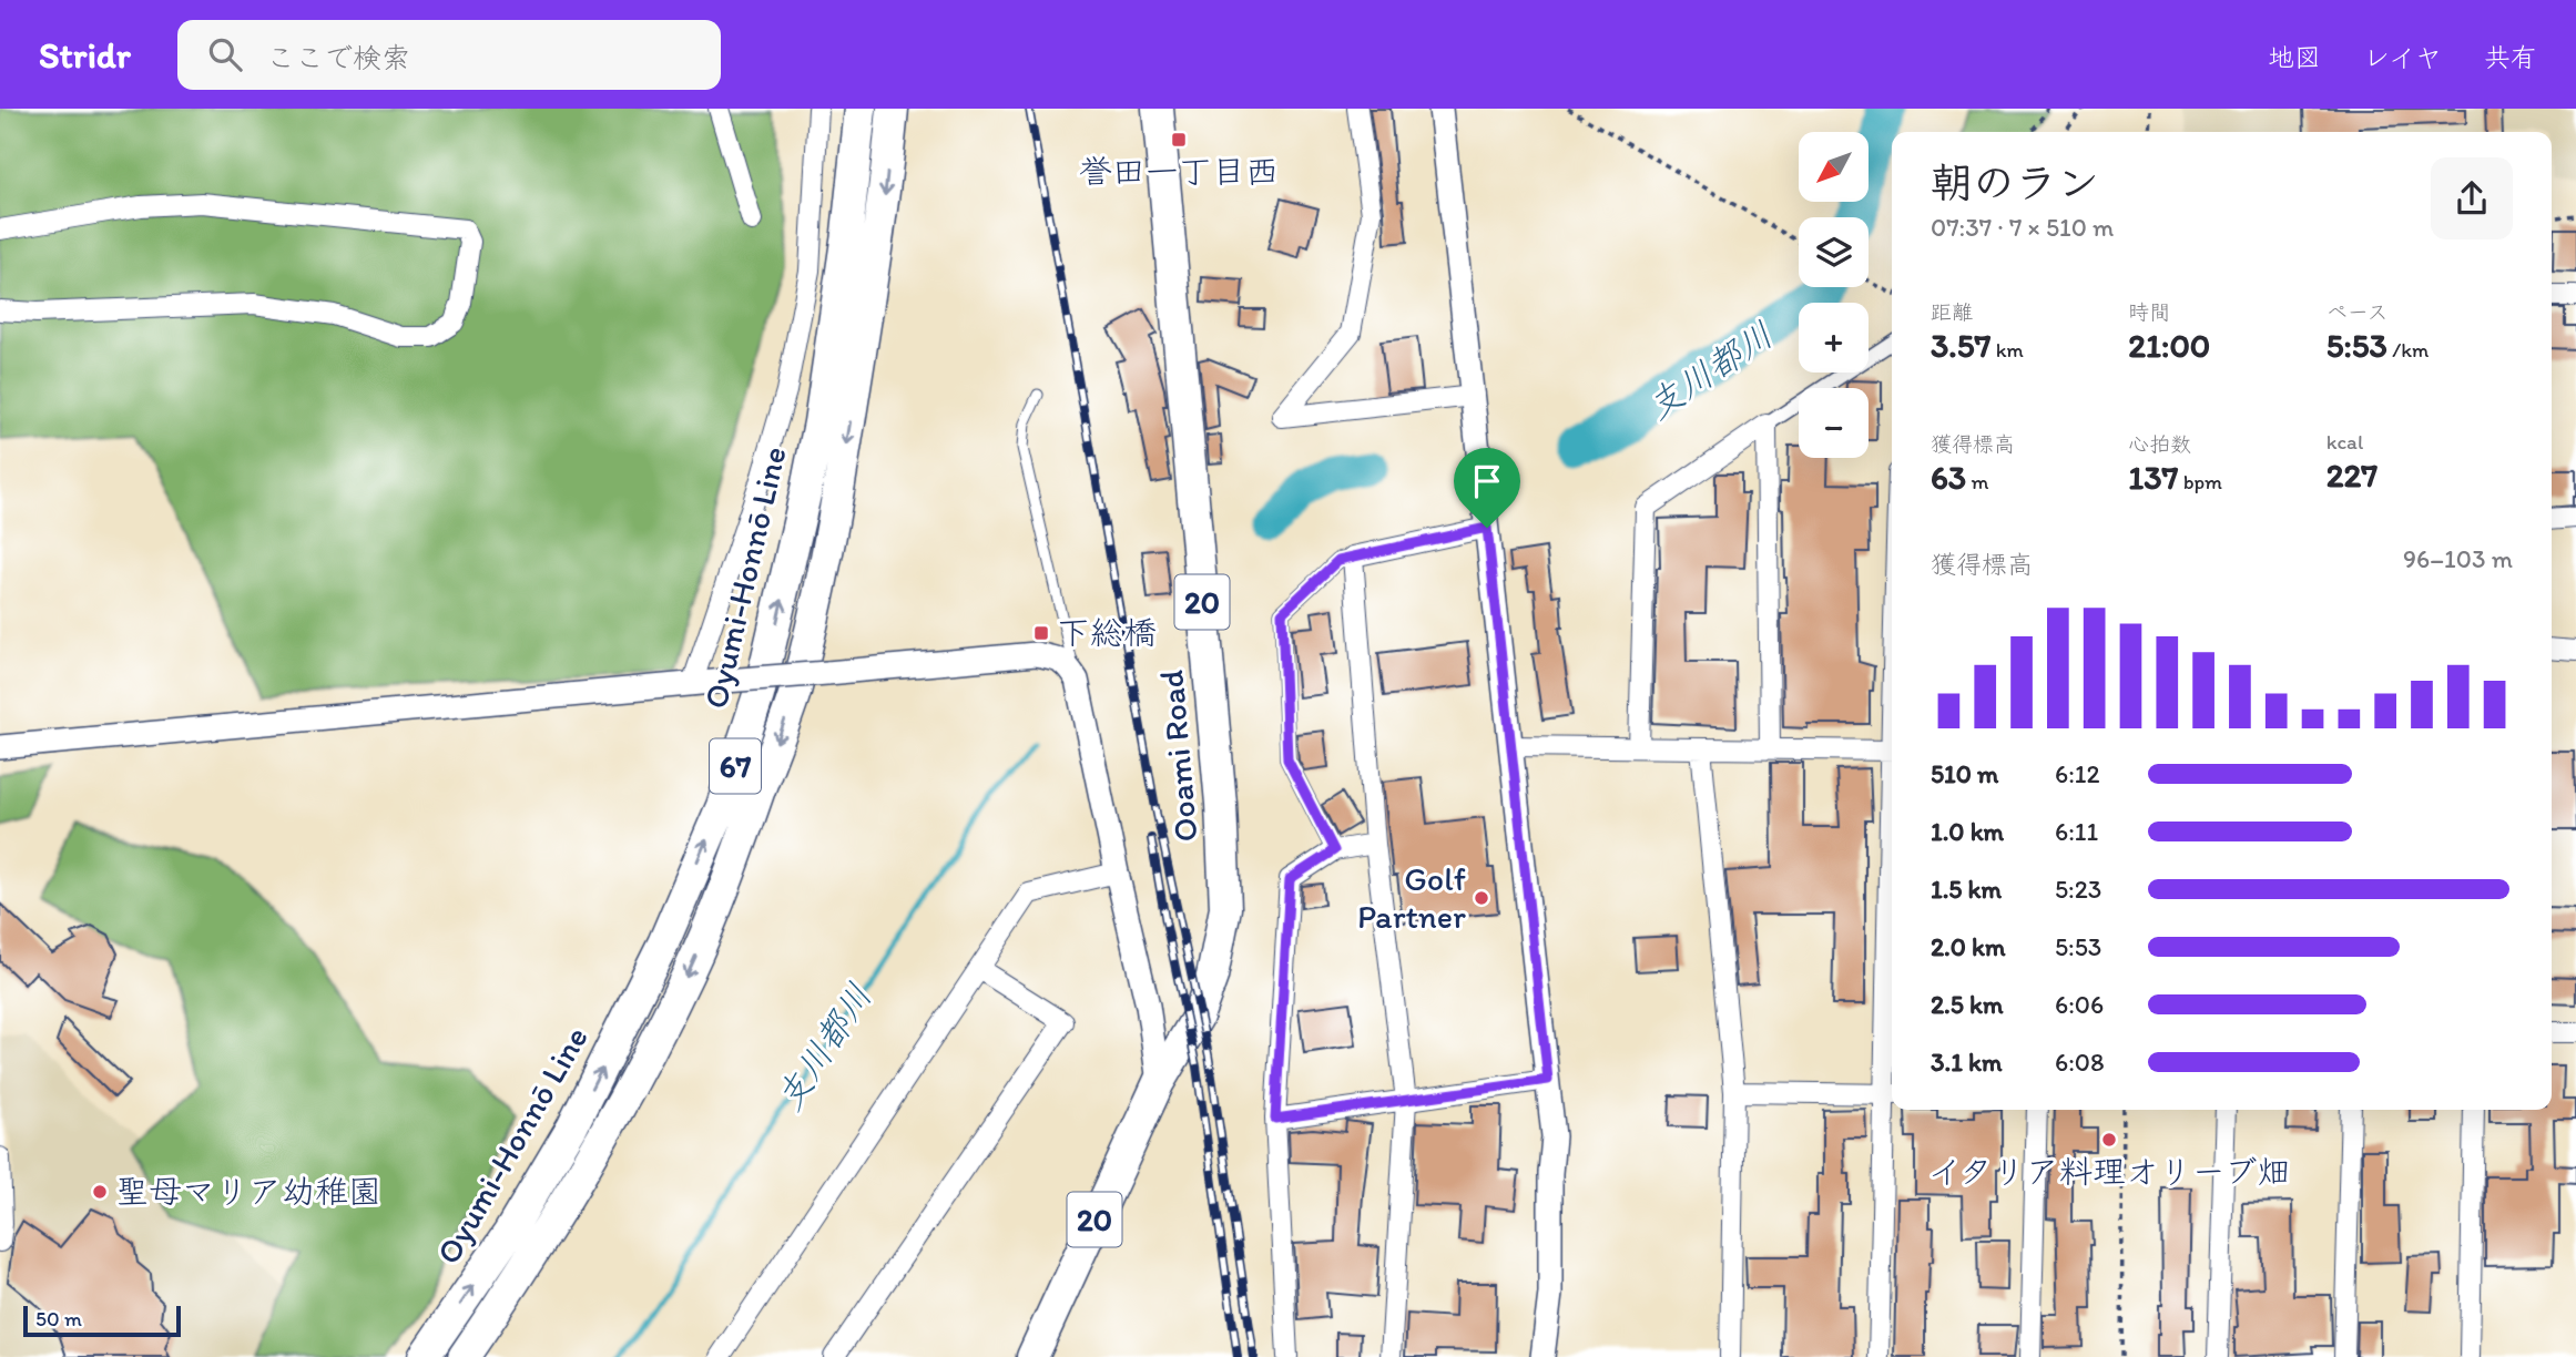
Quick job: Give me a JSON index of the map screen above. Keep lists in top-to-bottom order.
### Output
{
  "streets": {
    "main road": [
      "Oyumi-Honnō Line",
      "20",
      "Ooami Road",
      "67"
    ]
  },
  "water": ["支川都川"],
  "places": {
    "transit": ["誉田一丁目西", "下総橋"],
    "other": ["Golf Partner", "イタリア料理オリーブ畑", "聖母マリア幼稚園"]
  },
  "scale_bar": "50 m",
  "north": "bottom left",
  "page": {
    "header": "Stridr",
    "search": "ここで検索",
    "nav": ["地図", "レイヤ", "共有"],
    "map_buttons": ["+", "−"],
    "heading": ["朝のラン", "07:37 · 7 × 510 m"],
    "stats": [
      ["距離", "3.57 km"],
      ["時間", "21:00"],
      ["ペース", "5:53 /km"],
      ["獲得標高", "63 m"],
      ["心拍数", "137 bpm"],
      ["kcal", "227"]
    ],
    "chart": ["獲得標高", "96–103 m"],
    "list": [
      {
        "name": "510 m",
        "note": "6:12"
      },
      {
        "name": "1.0 km",
        "note": "6:11"
      },
      {
        "name": "1.5 km",
        "note": "5:23"
      },
      {
        "name": "2.0 km",
        "note": "5:53"
      },
      {
        "name": "2.5 km",
        "note": "6:06"
      },
      {
        "name": "3.1 km",
        "note": "6:08"
      }
    ],
    "scale": "50 m"
  }
}
